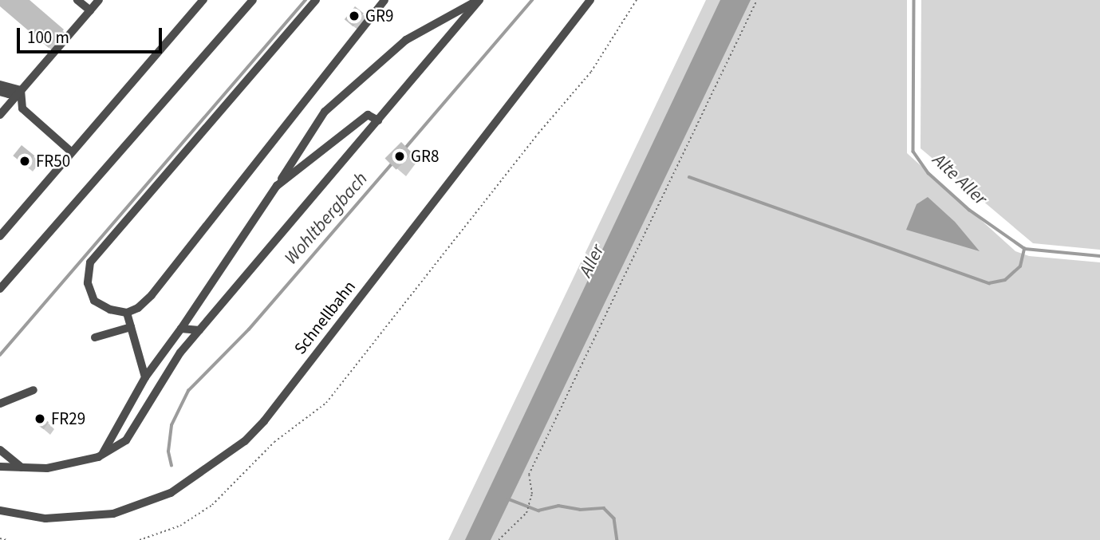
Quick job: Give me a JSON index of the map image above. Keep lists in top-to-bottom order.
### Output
{
  "streets": {
    "street": ["Schnellbahn"]
  },
  "water": ["Alte Aller", "Wohltbergbach", "Aller"],
  "places": [
    "GR9",
    "GR8",
    "FR50",
    "FR29"
  ],
  "scale_bar": "100 m"
}
